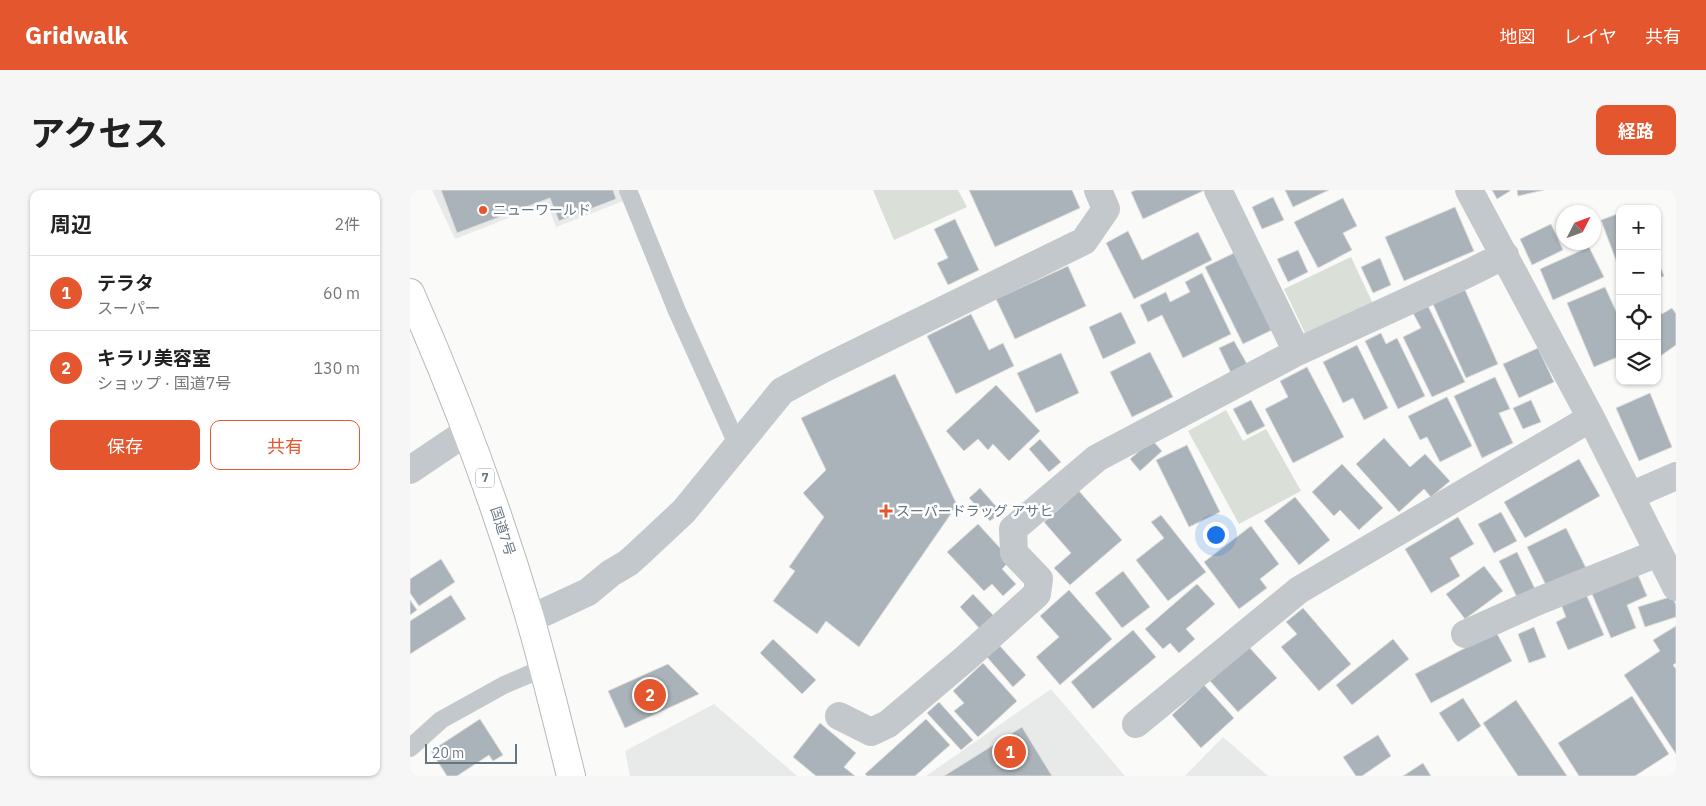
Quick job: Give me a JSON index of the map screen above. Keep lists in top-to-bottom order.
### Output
{
  "streets": {
    "highway": ["7", "国道7号"]
  },
  "places": {
    "other": ["ニューワールド"],
    "health": ["スーパードラッグ アサヒ"]
  },
  "scale_bar": "20 m",
  "north": "top right",
  "page": {
    "header": "Gridwalk",
    "nav": ["地図", "レイヤ", "共有"],
    "title": "アクセス",
    "buttons": [
      "経路",
      ["保存", "共有"]
    ],
    "heading": ["周辺", "2件"],
    "map_buttons": ["+", "−"],
    "list": [
      {
        "mark": "1",
        "name": "テラタ",
        "note": "スーパー",
        "value": "60 m"
      },
      {
        "mark": "2",
        "name": "キラリ美容室",
        "note": "ショップ · 国道7号",
        "value": "130 m"
      }
    ],
    "pins": ["2", "1"],
    "scale": "20 m"
  }
}
